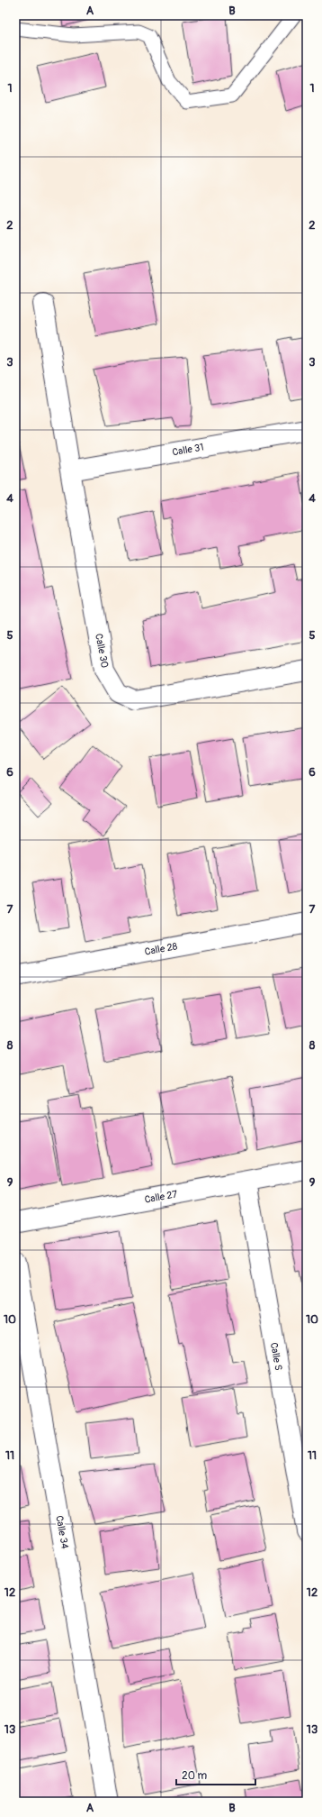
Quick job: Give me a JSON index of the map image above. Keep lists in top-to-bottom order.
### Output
{
  "streets": {
    "street": [
      "Calle 31",
      "Calle 30",
      "Calle 28",
      "Calle 27",
      "Calle S",
      "Calle 34"
    ]
  },
  "crossings": [
    ["Calle 31", "Calle 30"],
    ["Calle 27", "Calle S"]
  ],
  "scale_bar": "20 m",
  "grid": {
    "columns": ["A", "B"],
    "rows": [
      "1",
      "2",
      "3",
      "4",
      "5",
      "6",
      "7",
      "8",
      "9",
      "10",
      "11",
      "12",
      "13"
    ]
  }
}
